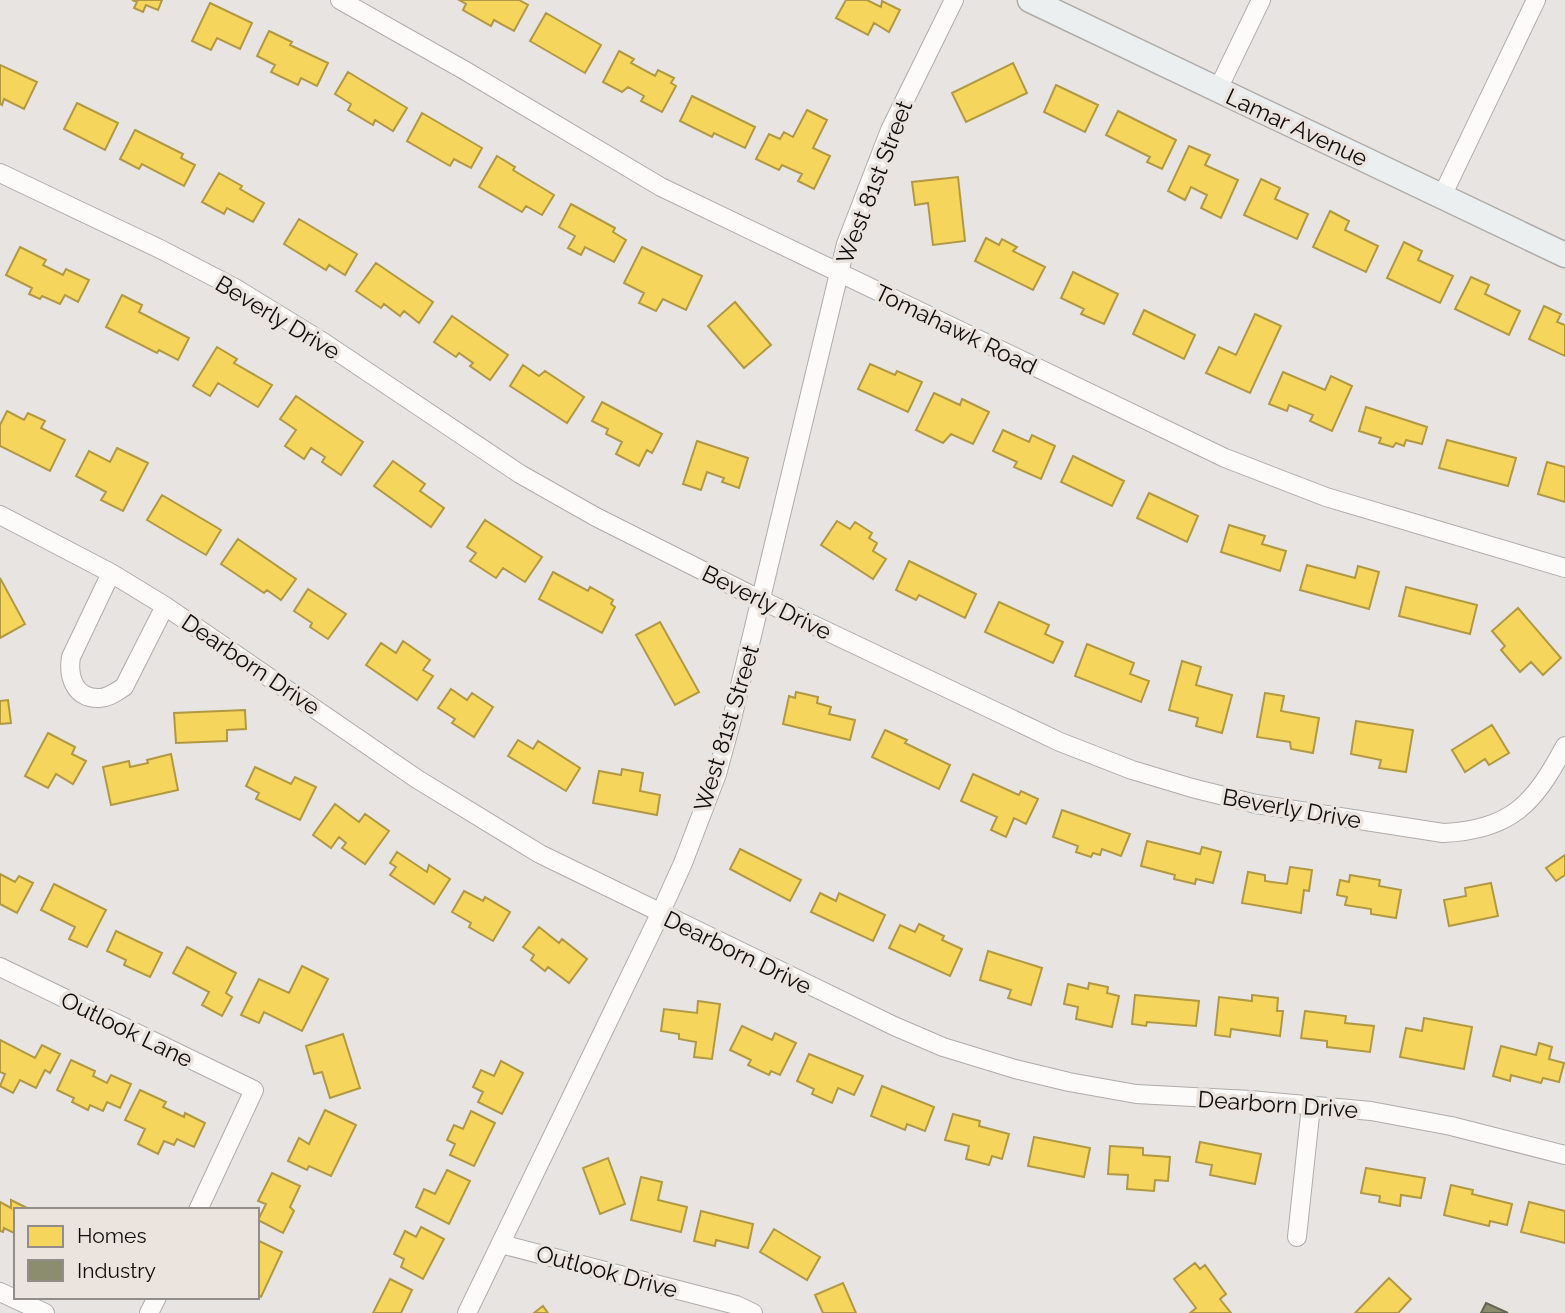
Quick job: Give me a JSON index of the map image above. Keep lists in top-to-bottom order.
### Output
{
  "streets": {
    "street": [
      "Lamar Avenue",
      "West 81st Street",
      "Beverly Drive",
      "Tomahawk Road",
      "Dearborn Drive",
      "Outlook Lane",
      "Outlook Drive"
    ]
  },
  "crossings": [
    ["West 81st Street", "Beverly Drive"],
    ["West 81st Street", "Tomahawk Road"],
    ["West 81st Street", "Dearborn Drive"],
    ["West 81st Street", "Outlook Drive"]
  ],
  "legend": ["Homes", "Industry"]
}
